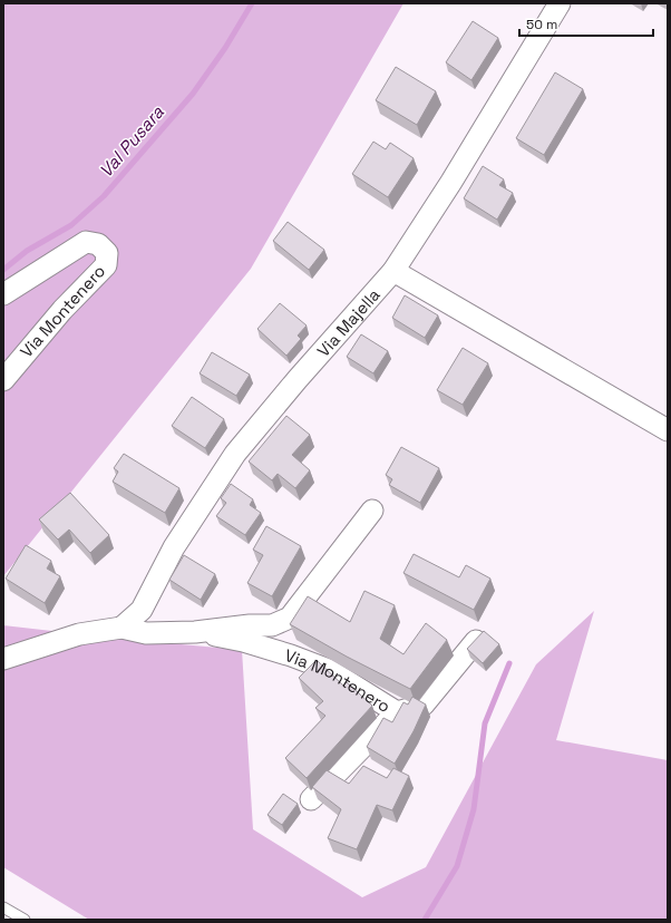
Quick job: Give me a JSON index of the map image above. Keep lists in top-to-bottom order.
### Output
{
  "streets": {
    "street": ["Via Montenero", "Via Majella"]
  },
  "crossings": [
    ["Via Montenero", "Via Majella"]
  ],
  "water": ["Val Pusara"],
  "scale_bar": "50 m"
}
